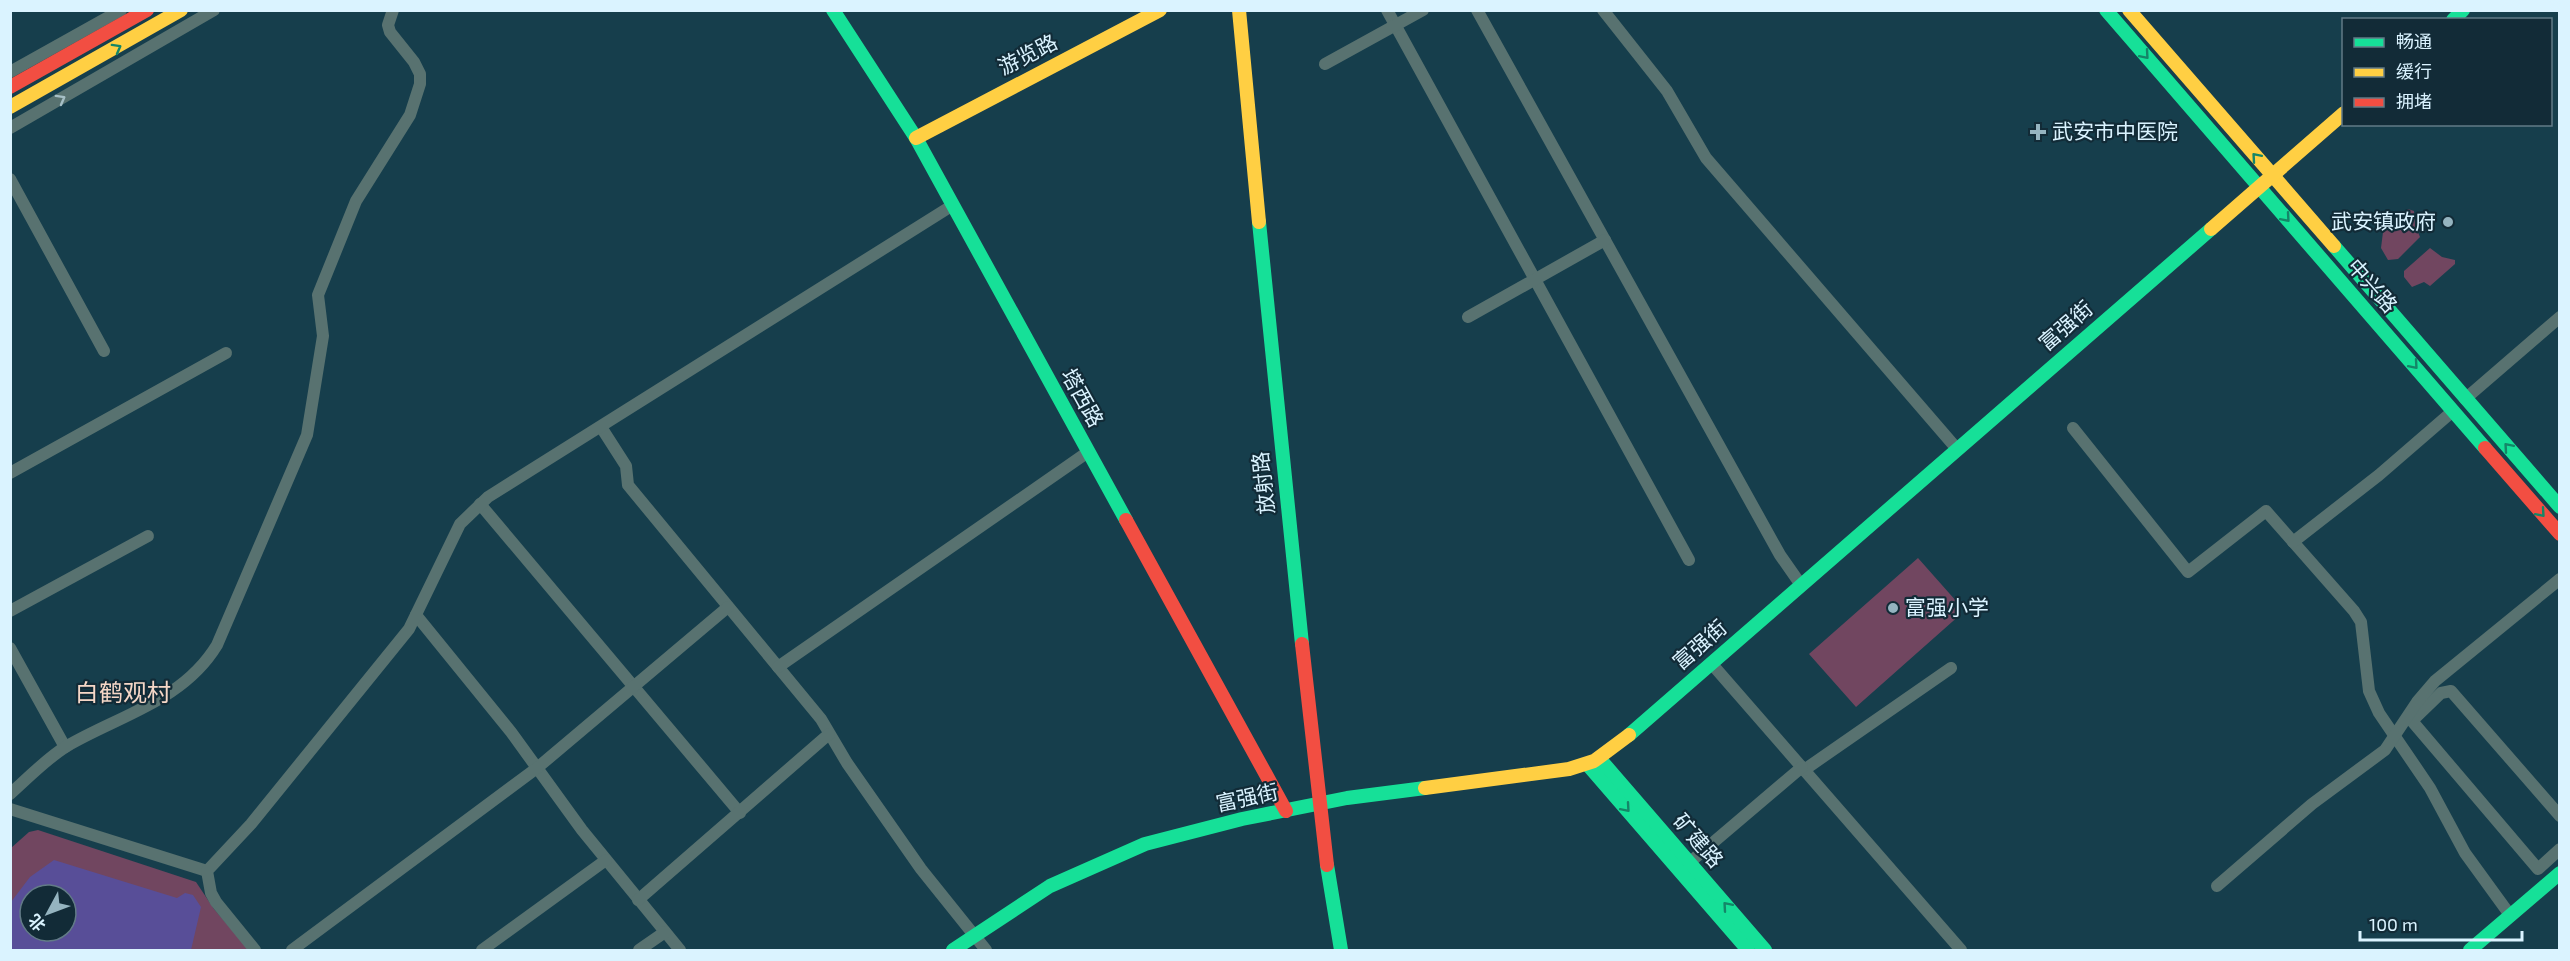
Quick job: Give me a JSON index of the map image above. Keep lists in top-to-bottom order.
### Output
{
  "streets": {
    "street": [
      "游览路",
      "中兴路",
      "富强街",
      "塔西路",
      "放射路",
      "矿建路"
    ]
  },
  "crossings": [
    ["游览路", "塔西路"],
    ["中兴路", "富强街"],
    ["富强街", "塔西路"],
    ["富强街", "放射路"],
    ["富强街", "矿建路"]
  ],
  "districts": ["白鹤观村"],
  "places": {
    "health": ["武安市中医院"],
    "other": ["武安镇政府", "富强小学"]
  },
  "legend": ["畅通", "缓行", "拥堵"],
  "scale_bar": "100 m",
  "north": "bottom left"
}
